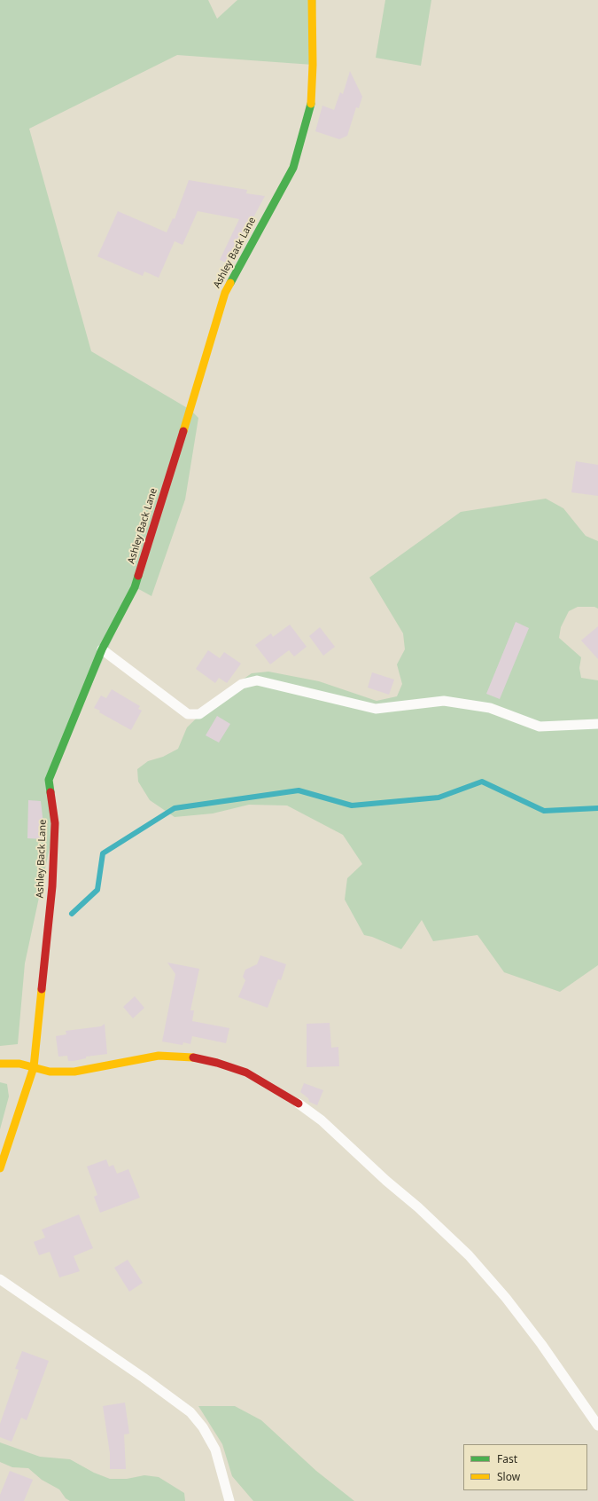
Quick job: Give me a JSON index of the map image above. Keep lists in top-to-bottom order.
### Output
{
  "streets": {
    "street": ["Ashley Back Lane"]
  },
  "legend": ["Fast", "Slow"]
}
